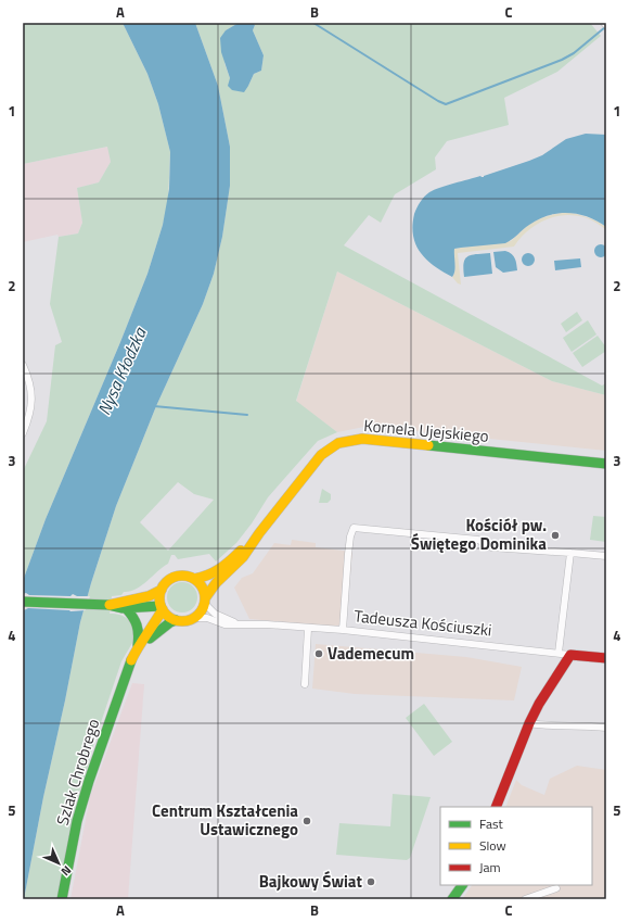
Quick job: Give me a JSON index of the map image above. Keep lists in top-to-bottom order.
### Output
{
  "streets": {
    "main road": ["Kornela Ujejskiego", "Tadeusza Kościuszki", "Szlak Chrobrego"]
  },
  "crossings": [
    ["Kornela Ujejskiego", "Tadeusza Kościuszki"],
    ["Kornela Ujejskiego", "Szlak Chrobrego"],
    ["Tadeusza Kościuszki", "Szlak Chrobrego"]
  ],
  "water": ["Nysa Kłodzka"],
  "places": [
    "Kościół pw. Świętego Dominika",
    "Vademecum",
    "Centrum Kształcenia Ustawicznego",
    "Bajkowy Świat"
  ],
  "legend": ["Fast", "Slow", "Jam"],
  "north": "bottom right",
  "grid": {
    "columns": ["A", "B", "C"],
    "rows": [
      "1",
      "2",
      "3",
      "4",
      "5"
    ]
  }
}
